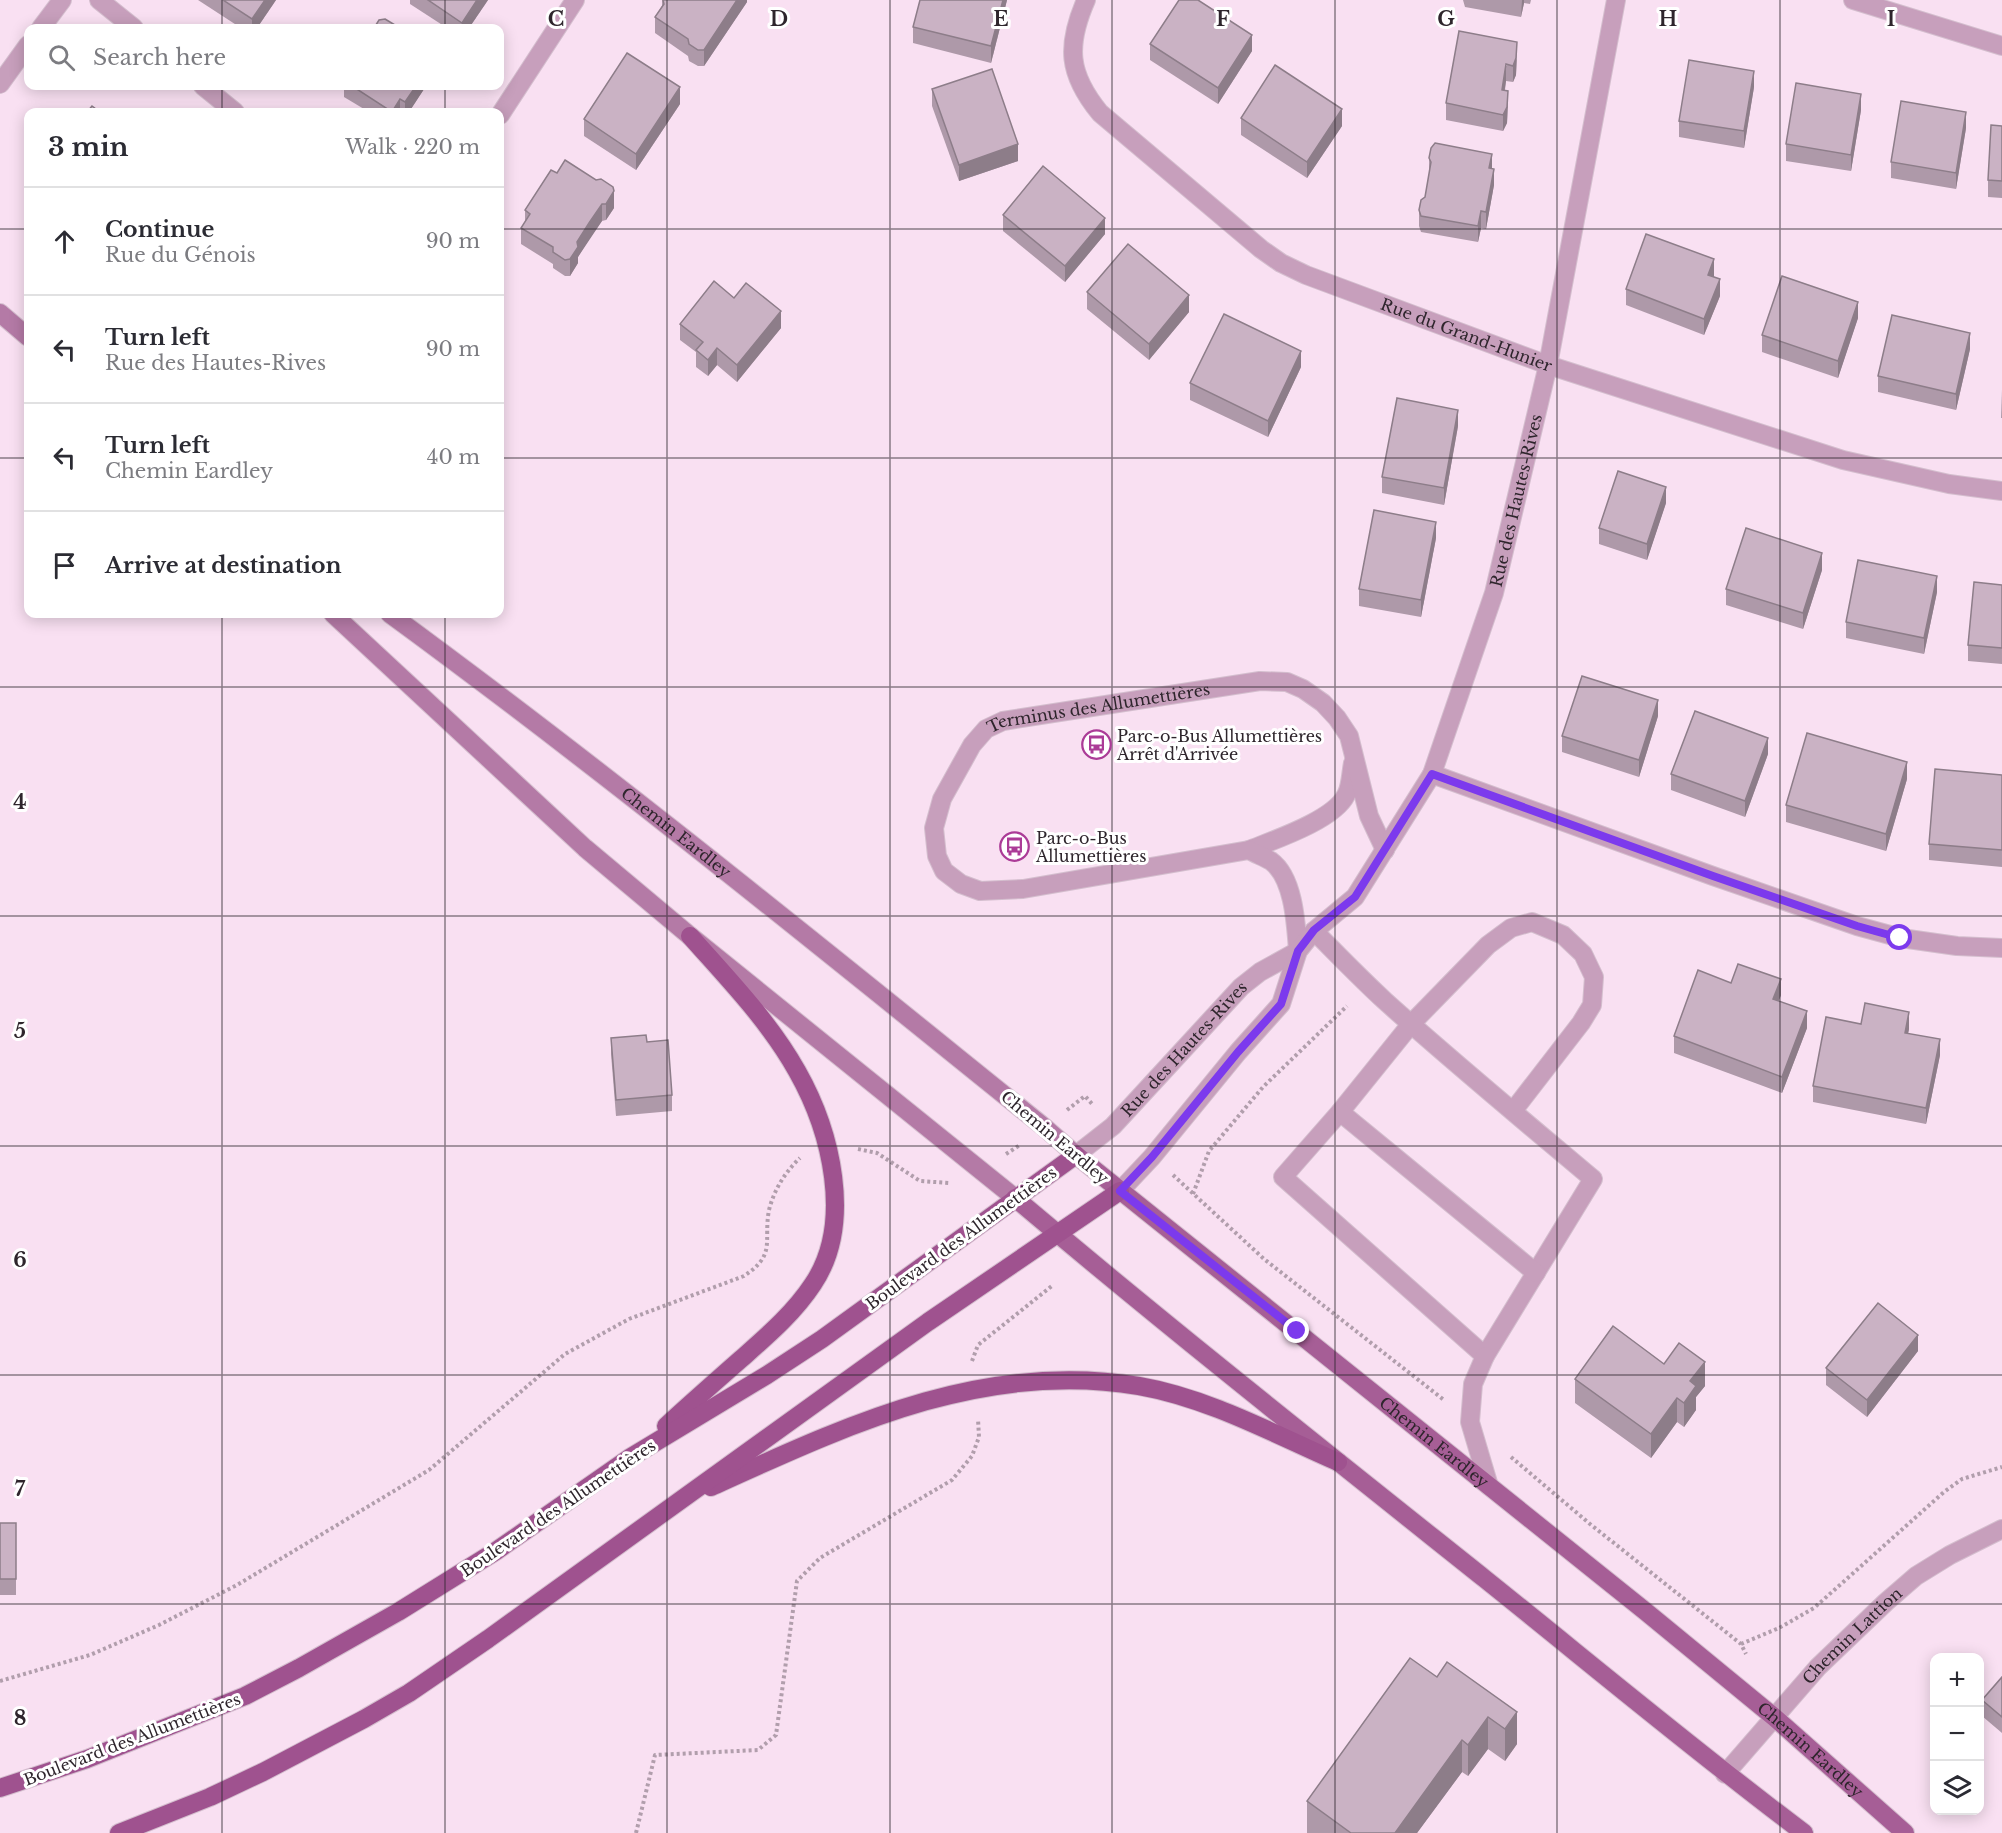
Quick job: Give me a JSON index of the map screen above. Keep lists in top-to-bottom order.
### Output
{
  "streets": {
    "highway": ["Boulevard des Allumettières"],
    "main road": ["Chemin Eardley"],
    "street": [
      "Rue du Grand-Hunier",
      "Rue des Hautes-Rives",
      "Terminus des Allumettières",
      "Chemin Lattion"
    ]
  },
  "crossings": [
    ["Rue du Grand-Hunier", "Rue des Hautes-Rives"],
    ["Rue des Hautes-Rives", "Terminus des Allumettières"],
    ["Rue des Hautes-Rives", "Chemin Eardley"],
    ["Rue des Hautes-Rives", "Boulevard des Allumettières"],
    ["Chemin Eardley", "Boulevard des Allumettières"],
    ["Chemin Eardley", "Chemin Lattion"]
  ],
  "places": {
    "bus stop": ["Parc-o-Bus Allumettières Arrêt d'Arrivée", "Parc-o-Bus Allumettières"]
  },
  "page": {
    "search": "Search here",
    "heading": ["3 min", "Walk · 220 m"],
    "list": [
      ["Continue", "Rue du Génois", "90 m"],
      ["Turn left", "Rue des Hautes-Rives", "90 m"],
      ["Turn left", "Chemin Eardley", "40 m"],
      "Arrive at destination"
    ],
    "map_buttons": ["+", "−"]
  },
  "grid": {
    "columns": [
      "C",
      "D",
      "E",
      "F",
      "G",
      "H",
      "I"
    ],
    "rows": [
      "4",
      "5",
      "6",
      "7",
      "8"
    ]
  }
}
